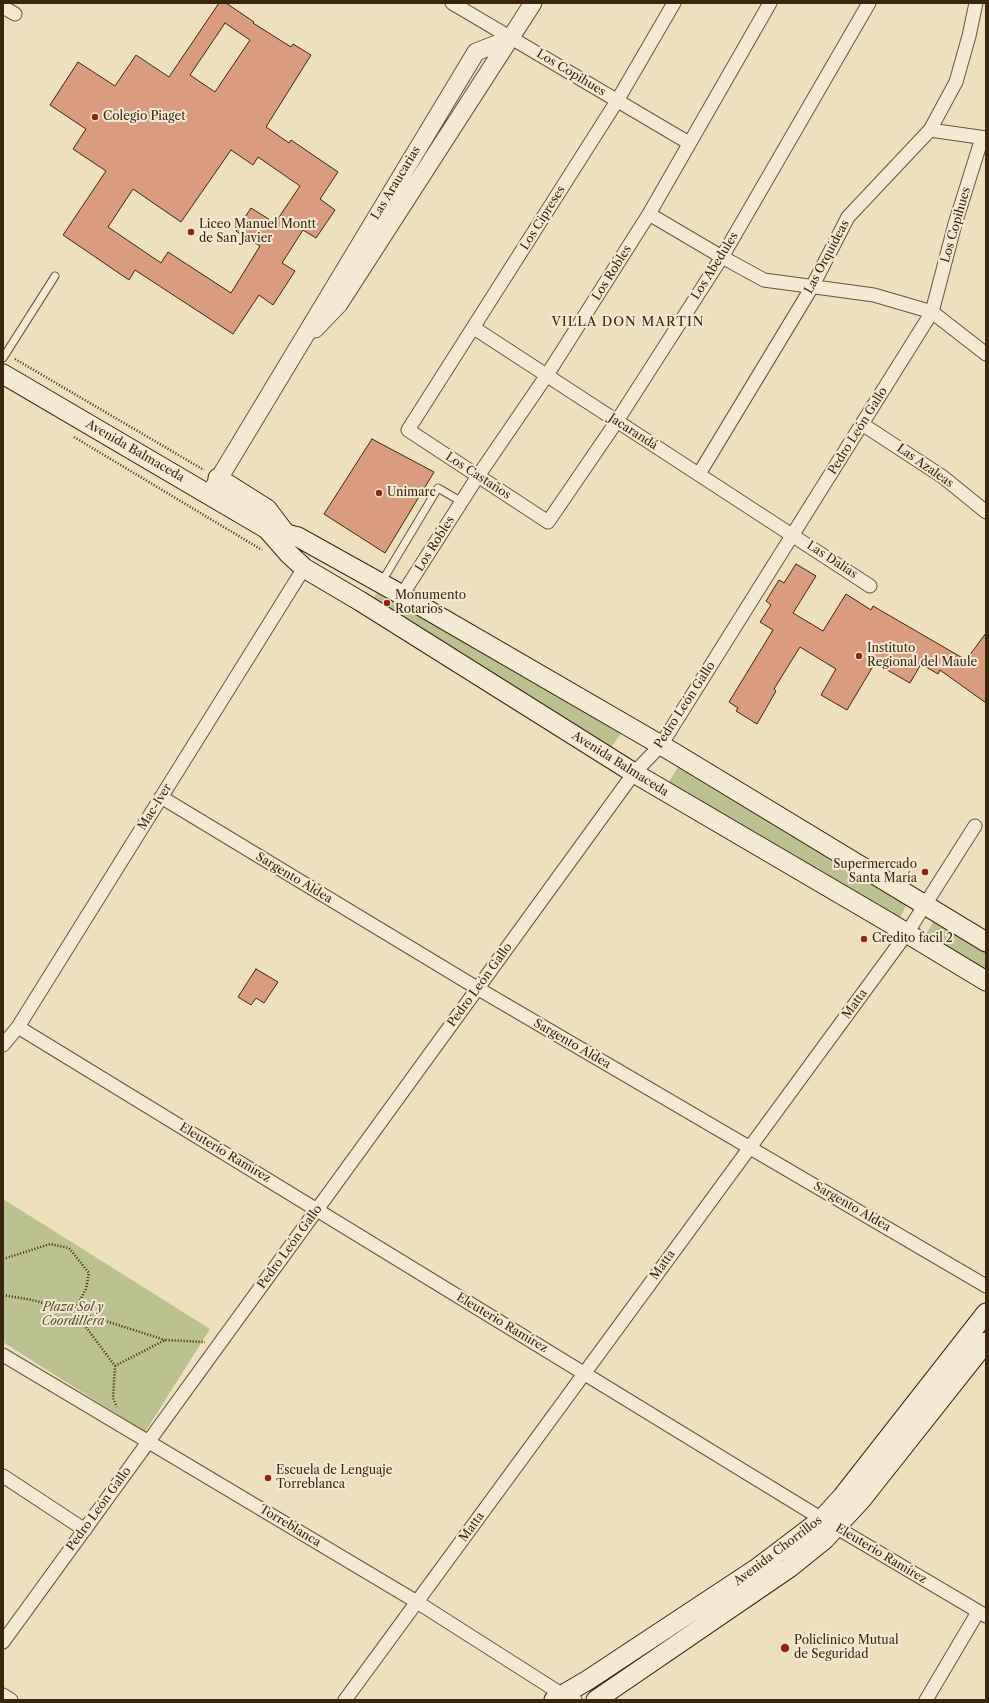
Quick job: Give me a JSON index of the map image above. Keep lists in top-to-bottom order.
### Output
{
  "streets": {
    "main road": ["Avenida Balmaceda", "Avenida Chorrillos"],
    "street": [
      "Los Copihues",
      "Las Araucarias",
      "Los Cipreses",
      "Las Orquídeas",
      "Los Abedules",
      "Los Robles",
      "Pedro León Gallo",
      "Jacarandá",
      "Las Azaleas",
      "Los Castaños",
      "Las Dalias",
      "Mac-Iver",
      "Sargento Aldea",
      "Matta",
      "Eleuterio Ramírez",
      "Torreblanca"
    ]
  },
  "crossings": [
    ["Los Copihues", "Las Araucarias"],
    ["Los Copihues", "Los Cipreses"],
    ["Los Copihues", "Los Robles"],
    ["Los Copihues", "Pedro León Gallo"],
    ["Las Araucarias", "Avenida Balmaceda"],
    ["Los Cipreses", "Jacarandá"],
    ["Los Cipreses", "Los Castaños"],
    ["Las Orquídeas", "Jacarandá"],
    ["Los Abedules", "Jacarandá"],
    ["Los Abedules", "Los Castaños"],
    ["Los Robles", "Jacarandá"],
    ["Los Robles", "Avenida Balmaceda"],
    ["Los Robles", "Los Castaños"],
    ["Pedro León Gallo", "Jacarandá"],
    ["Pedro León Gallo", "Avenida Balmaceda"],
    ["Pedro León Gallo", "Las Azaleas"],
    ["Pedro León Gallo", "Las Dalias"],
    ["Pedro León Gallo", "Sargento Aldea"],
    ["Pedro León Gallo", "Eleuterio Ramírez"],
    ["Pedro León Gallo", "Torreblanca"],
    ["Jacarandá", "Las Dalias"],
    ["Avenida Balmaceda", "Mac-Iver"],
    ["Avenida Balmaceda", "Matta"],
    ["Mac-Iver", "Sargento Aldea"],
    ["Mac-Iver", "Eleuterio Ramírez"],
    ["Sargento Aldea", "Matta"],
    ["Matta", "Eleuterio Ramírez"],
    ["Matta", "Torreblanca"],
    ["Eleuterio Ramírez", "Avenida Chorrillos"],
    ["Torreblanca", "Avenida Chorrillos"]
  ],
  "districts": ["VILLA DON MARTIN"],
  "parks": ["Plaza Sol y Coordillera"],
  "places": [
    "Colegio Piaget",
    "Liceo Manuel Montt de San Javier",
    "Unimarc",
    "Monumento Rotarios",
    "Instituto Regional del Maule",
    "Supermercado Santa María",
    "Credito facil 2",
    "Escuela de Lenguaje Torreblanca",
    "Policlinico Mutual de Seguridad"
  ]
}
